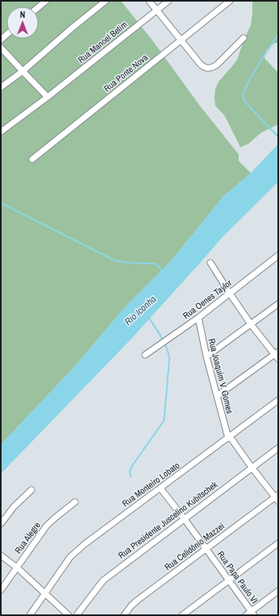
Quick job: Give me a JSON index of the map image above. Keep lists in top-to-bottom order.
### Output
{
  "streets": {
    "street": [
      "Rua Manoel Betim",
      "Rua Ponte Nova",
      "Rua Oenes Taylor",
      "Rua Joaquim V. Gomes",
      "Rua Monteiro Lobato",
      "Rua Presidente Juscelino Kubitschek",
      "Rua Alegre",
      "Rua Celidônio Mazzei",
      "Rua Papa Paulo VI"
    ]
  },
  "crossings": [
    ["Rua Oenes Taylor", "Rua Joaquim V. Gomes"],
    ["Rua Joaquim V. Gomes", "Rua Monteiro Lobato"],
    ["Rua Joaquim V. Gomes", "Rua Presidente Juscelino Kubitschek"],
    ["Rua Joaquim V. Gomes", "Rua Celidônio Mazzei"],
    ["Rua Monteiro Lobato", "Rua Papa Paulo VI"],
    ["Rua Presidente Juscelino Kubitschek", "Rua Papa Paulo VI"],
    ["Rua Celidônio Mazzei", "Rua Papa Paulo VI"]
  ],
  "water": ["Rio Iconha"],
  "north": "top"
}
